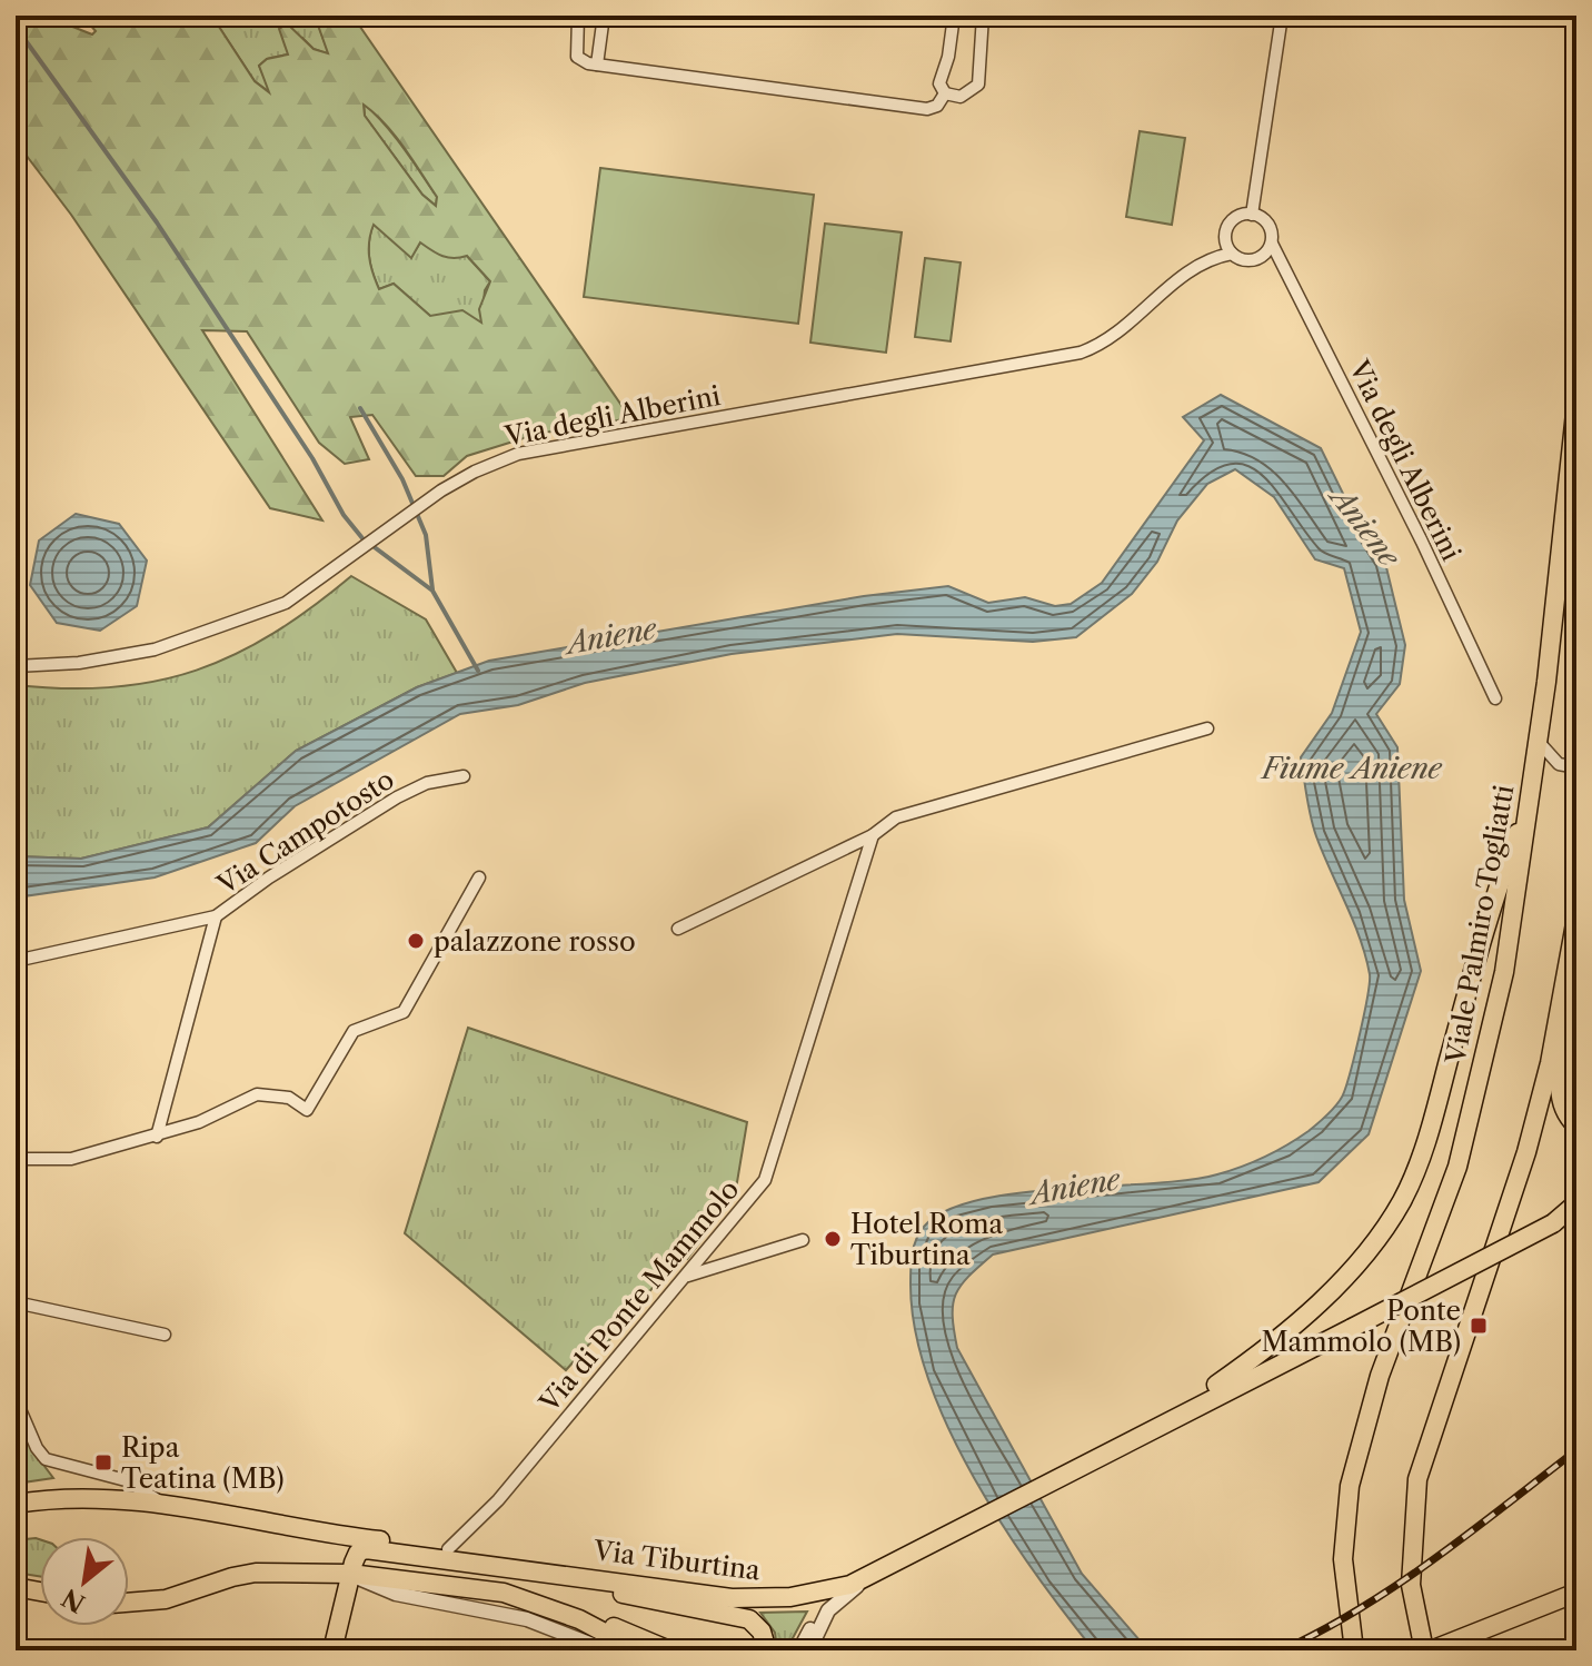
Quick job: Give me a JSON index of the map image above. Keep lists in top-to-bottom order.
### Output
{
  "streets": {
    "main road": ["Viale Palmiro Togliatti", "Via Tiburtina"],
    "street": ["Via degli Alberini", "Via Campotosto", "Via di Ponte Mammolo"]
  },
  "crossings": [
    ["Via di Ponte Mammolo", "Via Tiburtina"]
  ],
  "water": ["Aniene", "Fiume Aniene"],
  "places": {
    "other": ["palazzone rosso", "Hotel Roma Tiburtina"],
    "transit": ["Ponte Mammolo (MB)", "Ripa Teatina (MB)"]
  },
  "north": "bottom left"
}
